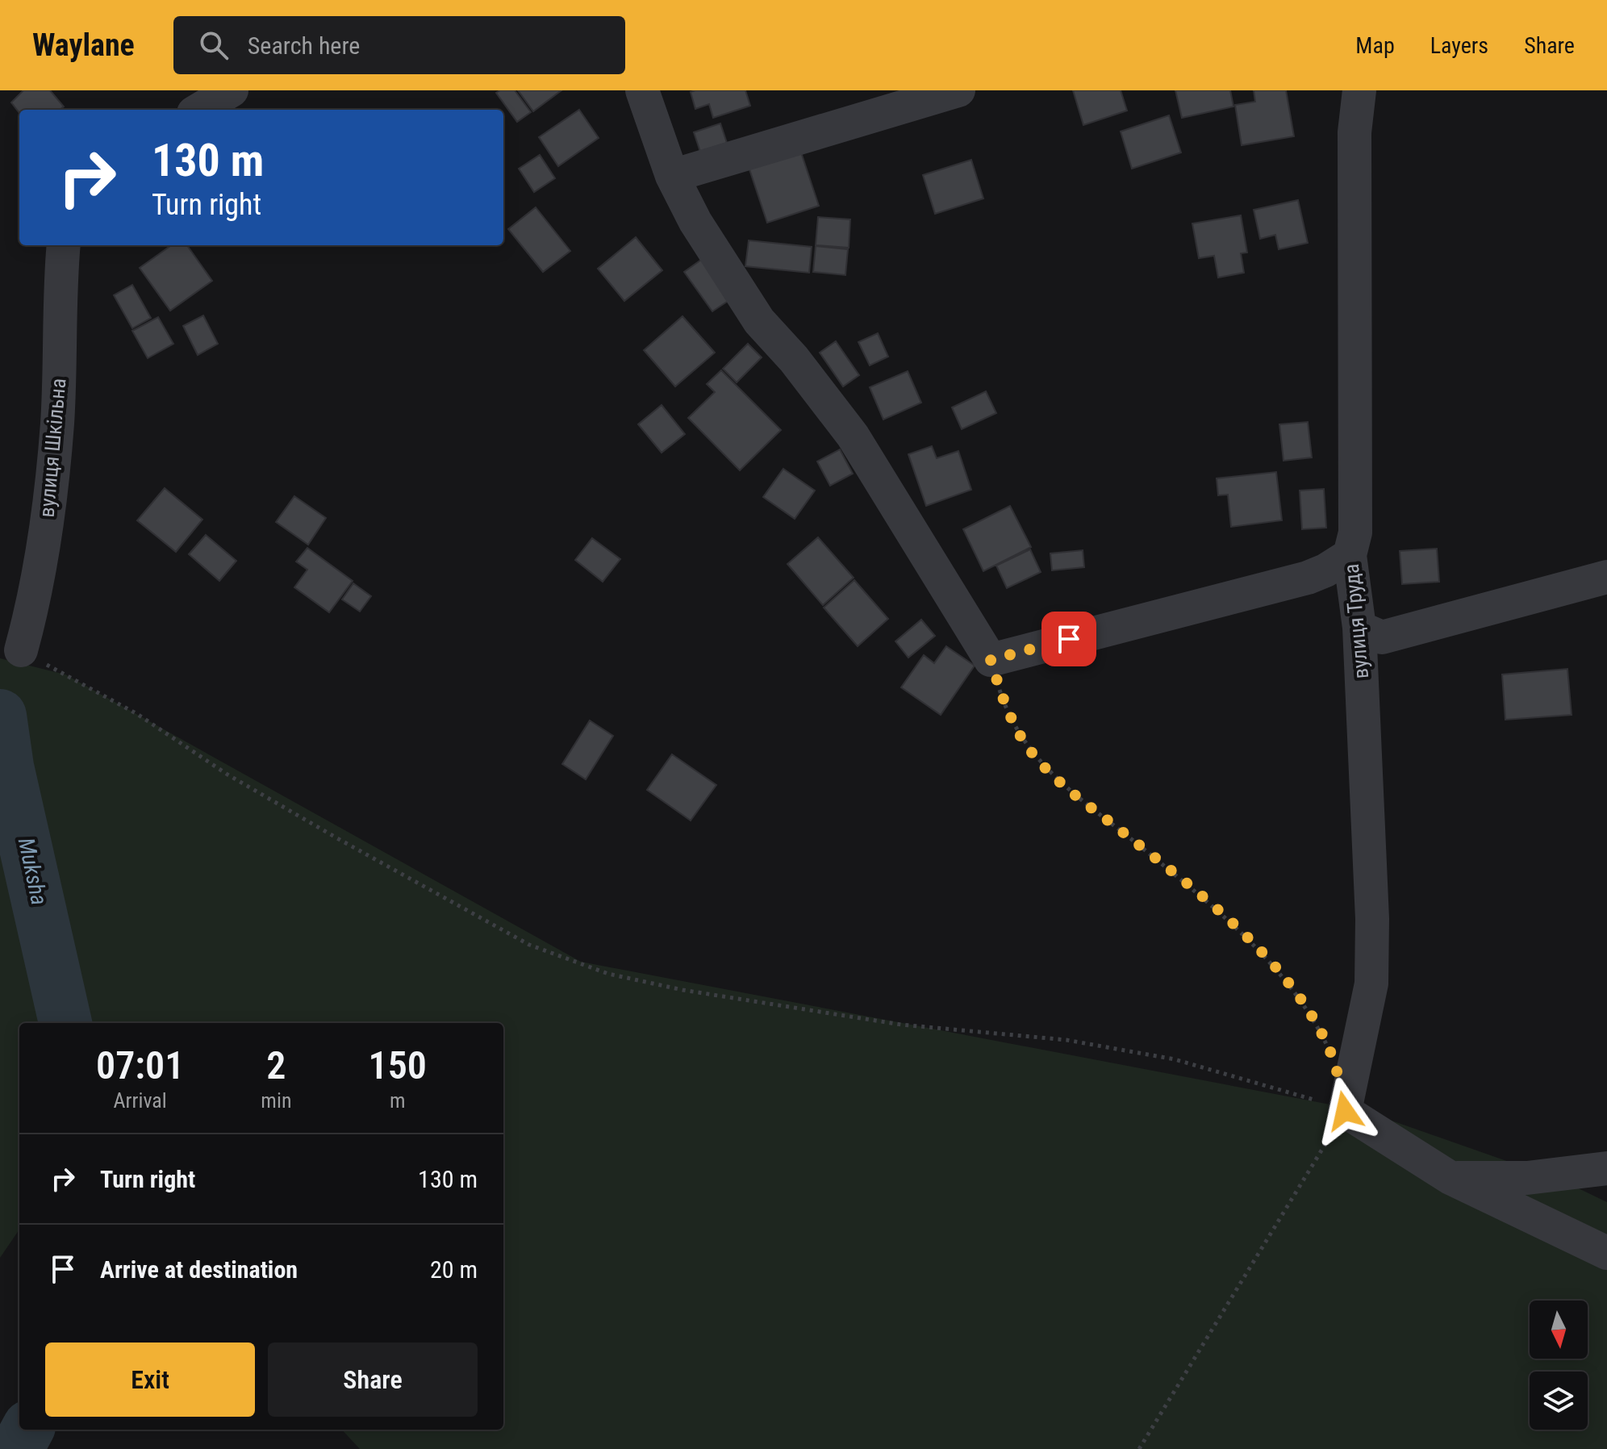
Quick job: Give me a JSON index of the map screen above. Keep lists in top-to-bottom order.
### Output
{
  "streets": {
    "street": ["вулиця Шкільна", "вулиця Труда"]
  },
  "water": ["Muksha"],
  "north": "bottom",
  "page": {
    "header": "Waylane",
    "search": "Search here",
    "nav": ["Map", "Layers", "Share"],
    "turn": ["130 m", "Turn right"],
    "eta": [
      "07:01",
      "Arrival",
      "2",
      "min",
      "150",
      "m"
    ],
    "list": [
      {
        "name": "Turn right",
        "value": "130 m"
      },
      {
        "name": "Arrive at destination",
        "value": "20 m"
      }
    ],
    "buttons": ["Exit", "Share"]
  }
}
